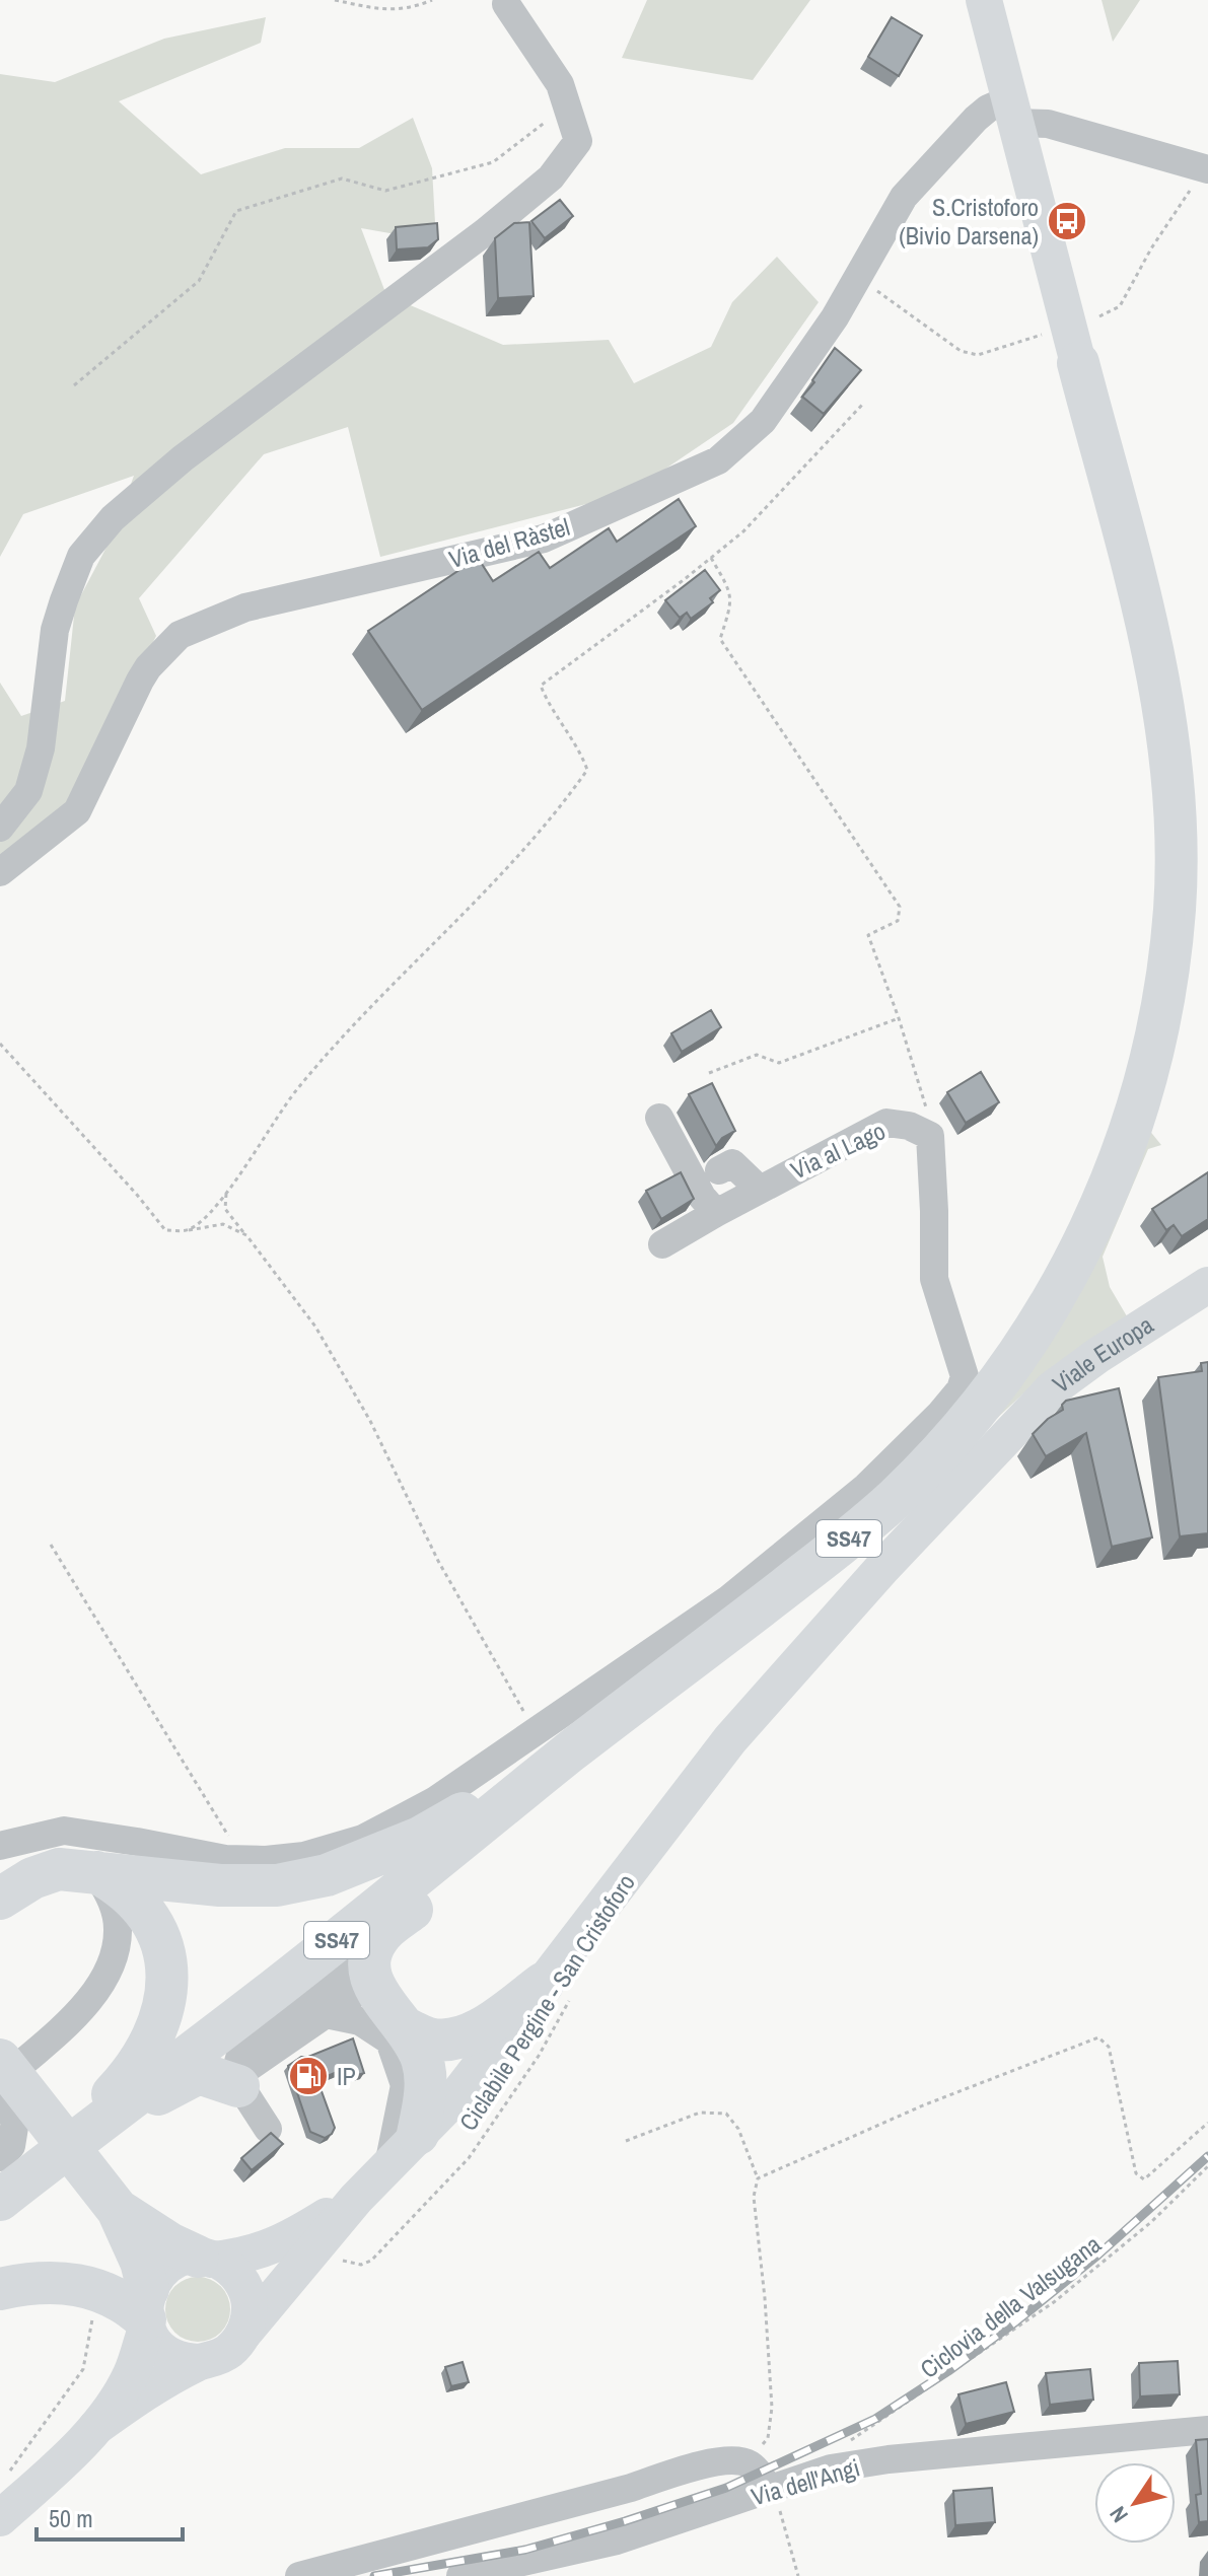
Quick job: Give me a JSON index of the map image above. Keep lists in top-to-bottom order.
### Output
{
  "streets": {
    "highway": ["SS47"],
    "main road": ["Viale Europa"],
    "street": ["Via del Ràstel", "Via al Lago", "Via dell'Angi"],
    "path": ["Ciclabile Pergine - San Cristoforo", "Ciclovia della Valsugana"]
  },
  "crossings": [
    ["Via del Ràstel", "SS47"],
    ["Viale Europa", "Ciclabile Pergine - San Cristoforo"],
    ["Ciclovia della Valsugana", "Via dell'Angi"]
  ],
  "places": {
    "bus stop": ["S.Cristoforo (Bivio Darsena)"],
    "fuel station": ["IP"]
  },
  "scale_bar": "50 m",
  "north": "bottom left"
}
